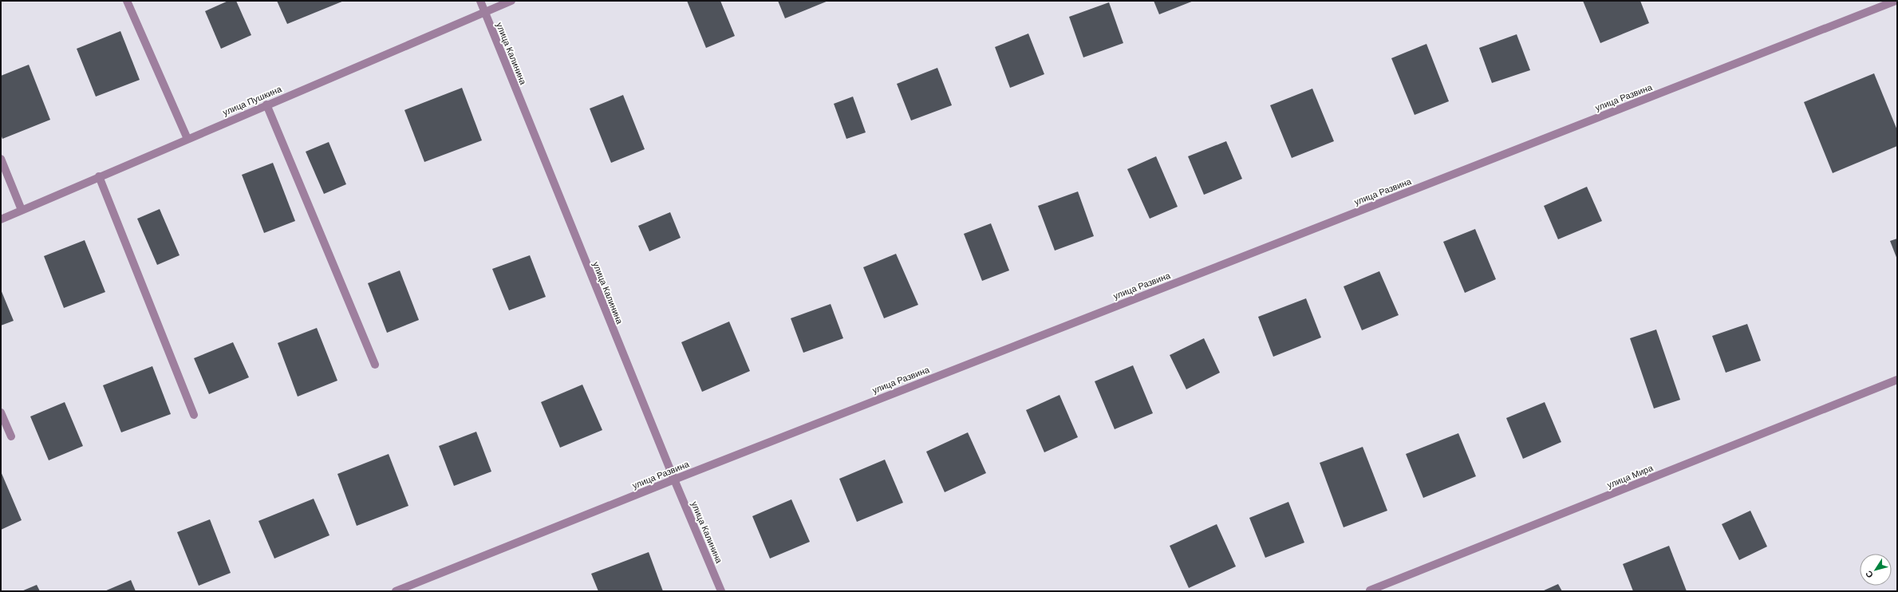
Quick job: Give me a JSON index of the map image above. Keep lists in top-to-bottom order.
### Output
{
  "streets": {
    "street": [
      "улица Калинина",
      "улица Развина",
      "улица Пушкина",
      "улица Мира"
    ]
  },
  "crossings": [
    ["улица Калинина", "улица Развина"],
    ["улица Калинина", "улица Пушкина"]
  ],
  "north": "bottom left"
}
